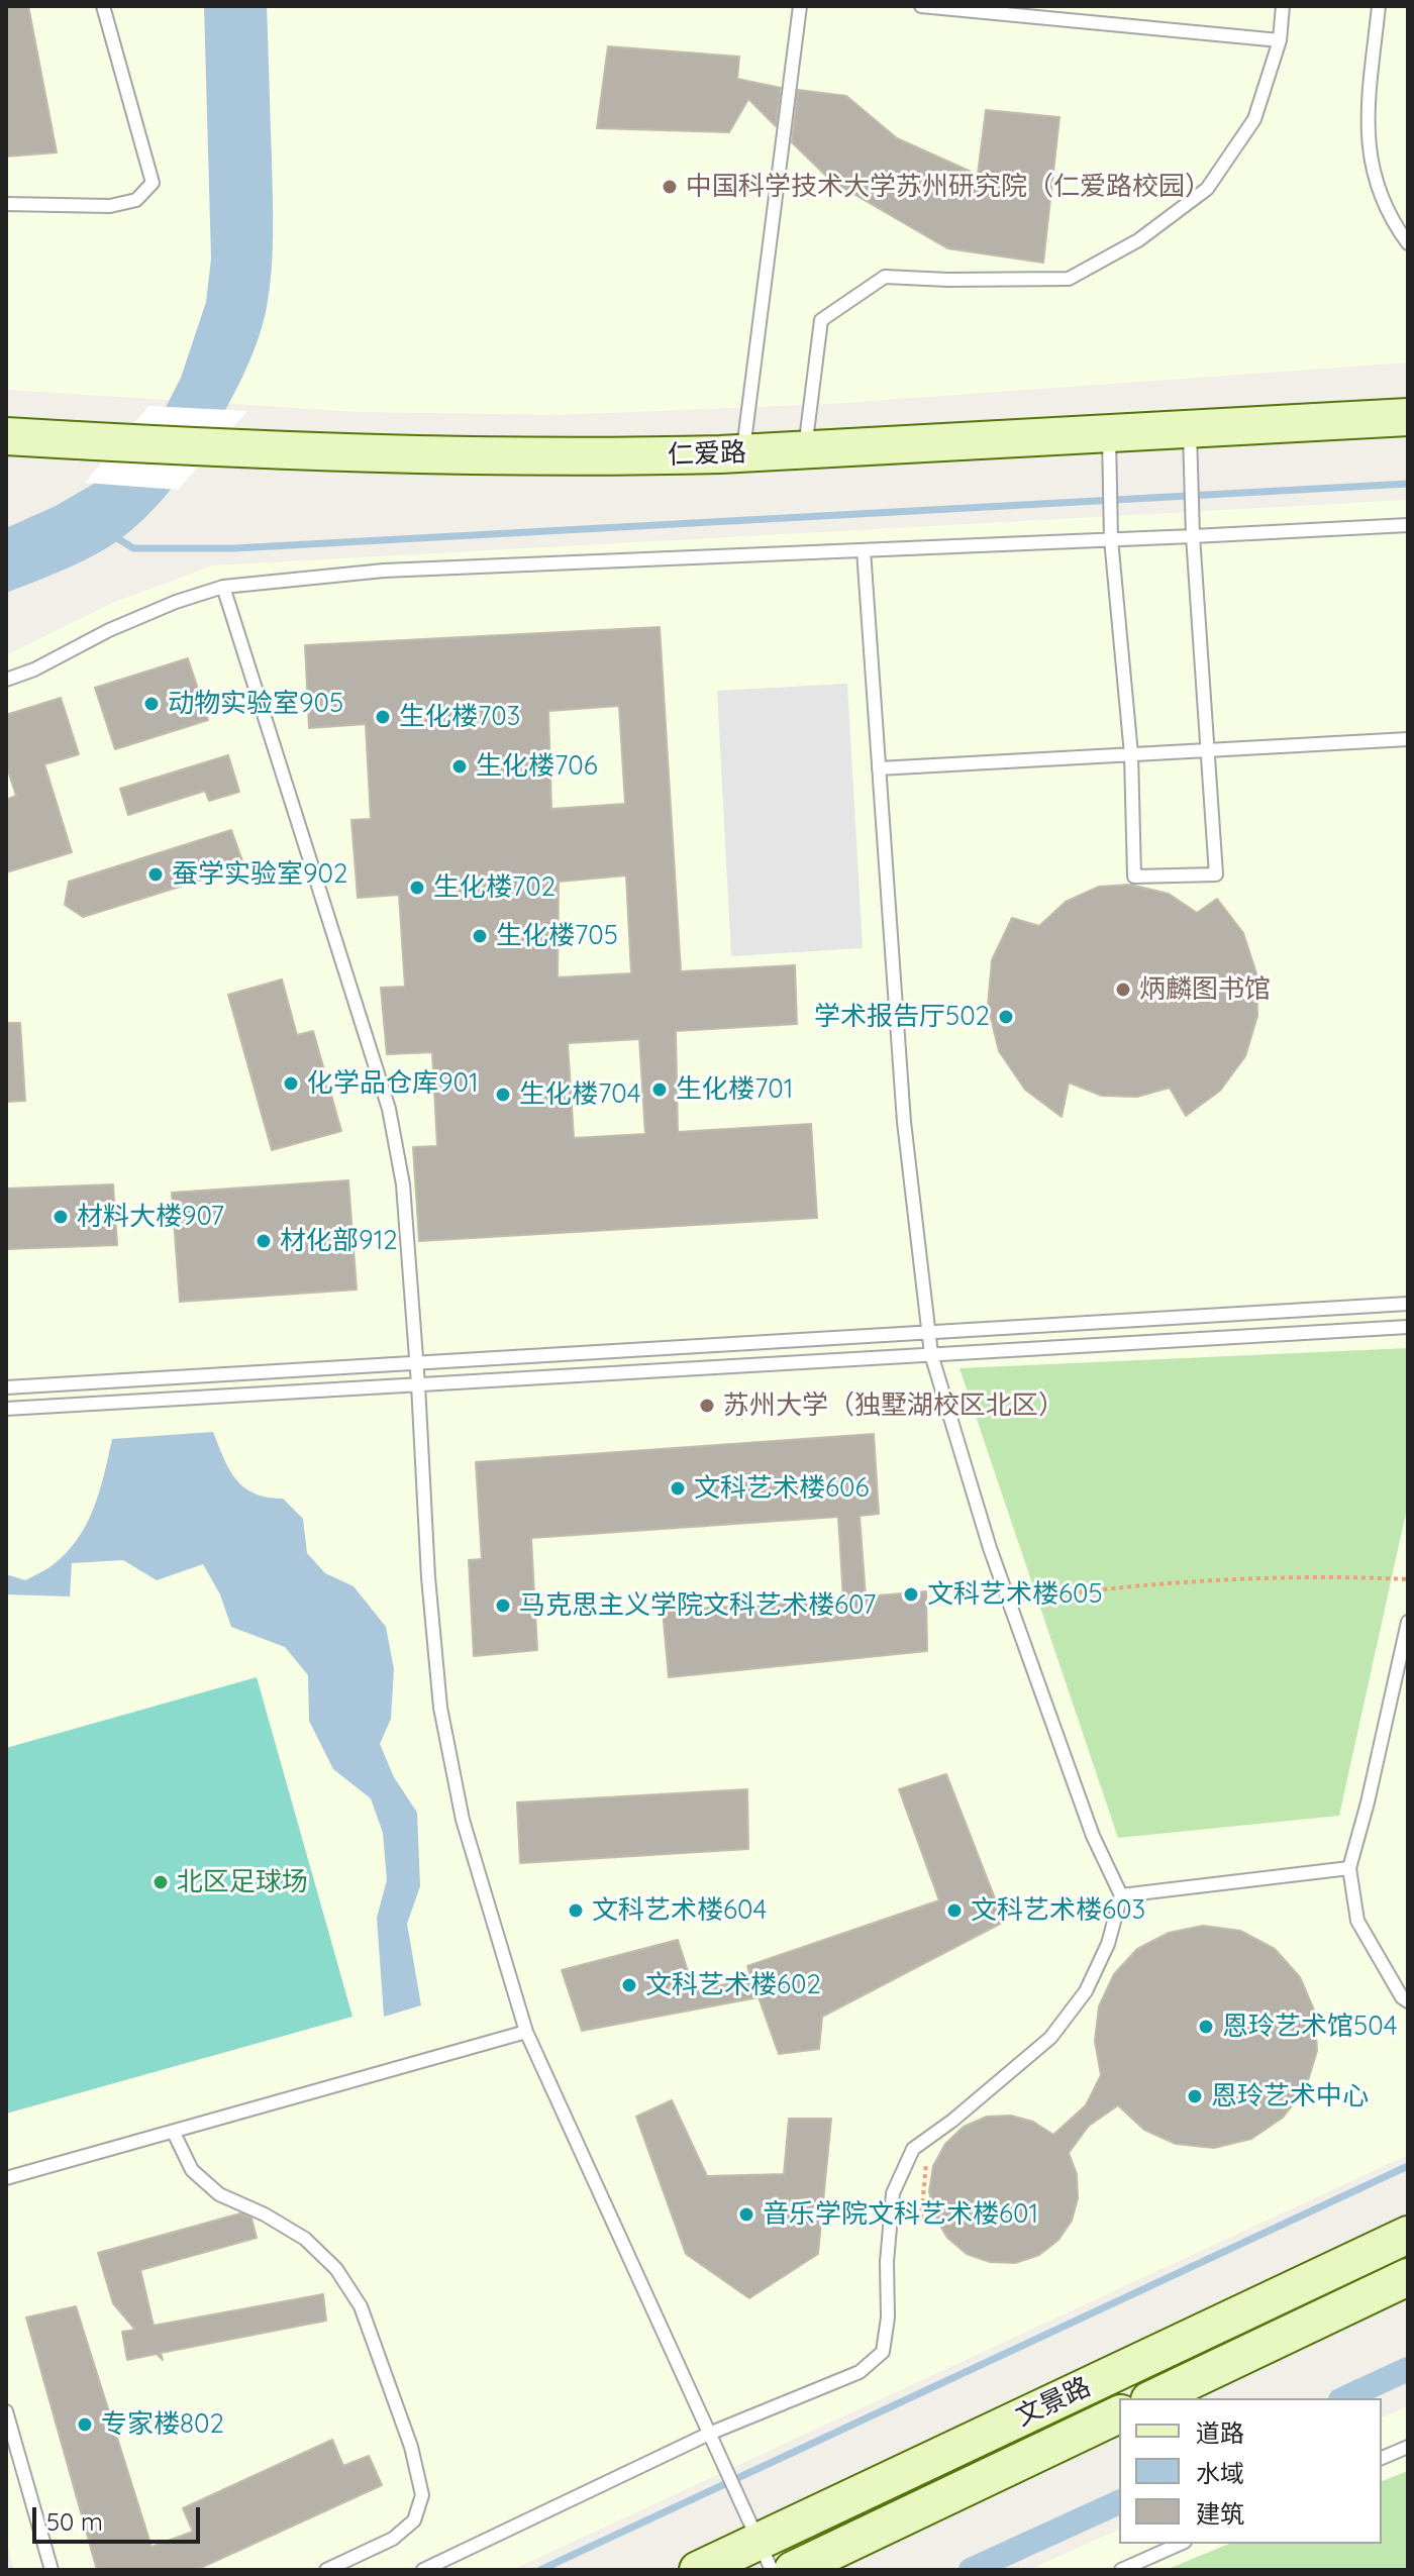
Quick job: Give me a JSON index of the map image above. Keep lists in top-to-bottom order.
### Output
{
  "streets": {
    "main road": ["仁爱路", "文景路"]
  },
  "places": [
    "中国科学技术大学苏州研究院（仁爱路校园）",
    "动物实验室905",
    "生化楼703",
    "生化楼706",
    "蚕学实验室902",
    "生化楼702",
    "生化楼705",
    "炳麟图书馆",
    "学术报告厅502",
    "化学品仓库901",
    "生化楼701",
    "生化楼704",
    "材料大楼907",
    "材化部912",
    "苏州大学（独墅湖校区北区）",
    "文科艺术楼606",
    "文科艺术楼605",
    "马克思主义学院文科艺术楼607",
    "北区足球场",
    "文科艺术楼604",
    "文科艺术楼603",
    "文科艺术楼602",
    "恩玲艺术馆504",
    "恩玲艺术中心",
    "音乐学院文科艺术楼601",
    "专家楼802"
  ],
  "legend": ["道路", "水域", "建筑"],
  "scale_bar": "50 m"
}
